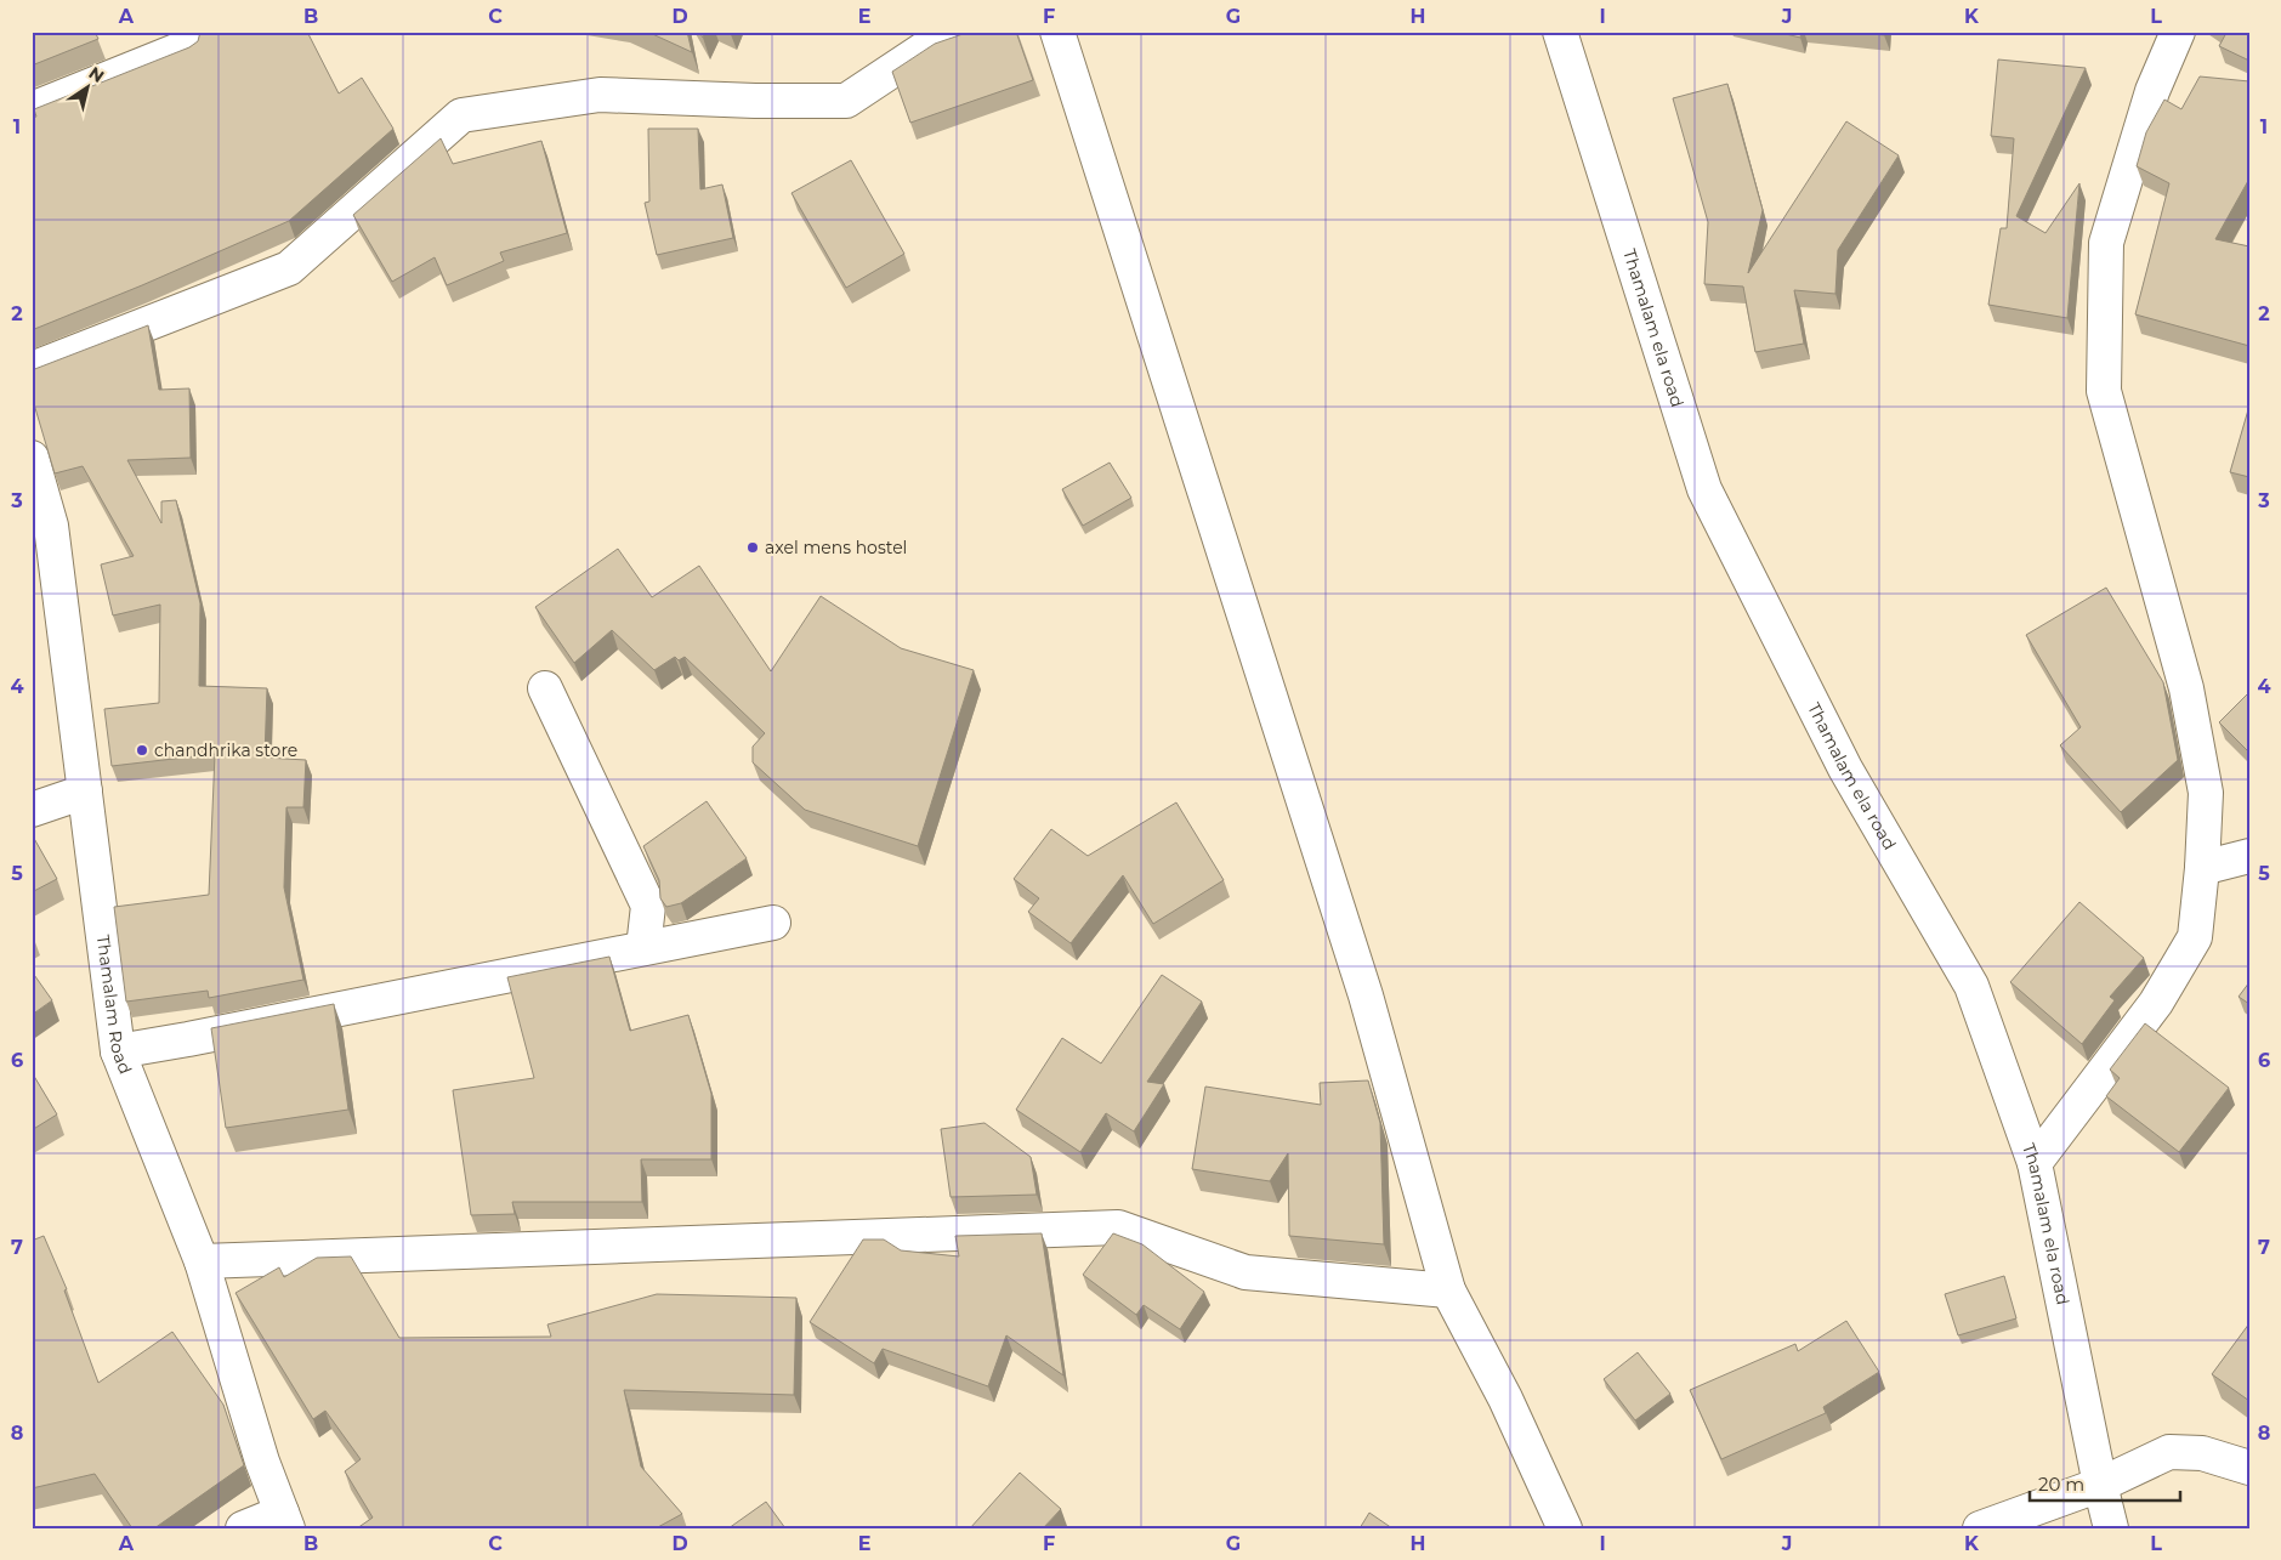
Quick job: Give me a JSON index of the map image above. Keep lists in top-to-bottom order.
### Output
{
  "streets": {
    "street": ["Thamalam ela road", "Thamalam Road"]
  },
  "places": ["axel mens hostel", "chandhrika store"],
  "scale_bar": "20 m",
  "north": "top right",
  "grid": {
    "columns": [
      "A",
      "B",
      "C",
      "D",
      "E",
      "F",
      "G",
      "H",
      "I",
      "J",
      "K",
      "L"
    ],
    "rows": [
      "1",
      "2",
      "3",
      "4",
      "5",
      "6",
      "7",
      "8"
    ]
  }
}
